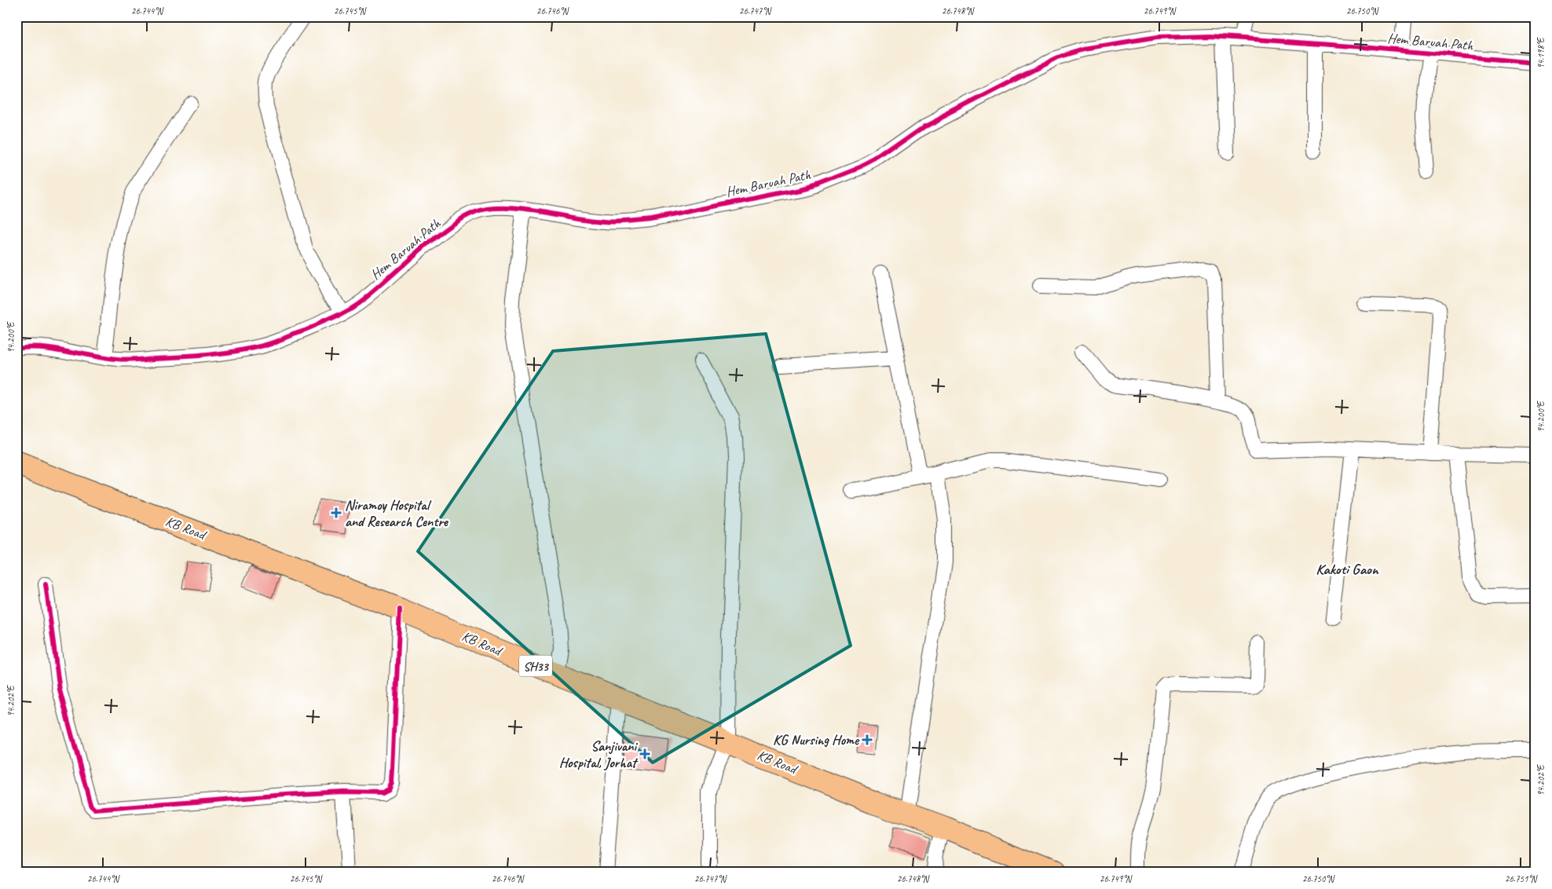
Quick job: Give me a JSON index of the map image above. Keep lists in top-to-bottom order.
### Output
{
  "streets": {
    "main road": ["KB Road", "SH33"],
    "street": ["Hem Baruah Path"]
  },
  "districts": ["Kakoti Gaon"],
  "places": {
    "health": ["Niramoy Hospital and Research Centre", "KG Nursing Home", "Sanjivani Hospital, Jorhat"]
  },
  "coordinates": [
    "26.744°N",
    "26.745°N",
    "26.746°N",
    "26.747°N",
    "26.748°N",
    "26.749°N",
    "26.750°N",
    "94.198°E",
    "94.200°E",
    "94.202°E",
    "26.751°N"
  ]
}
